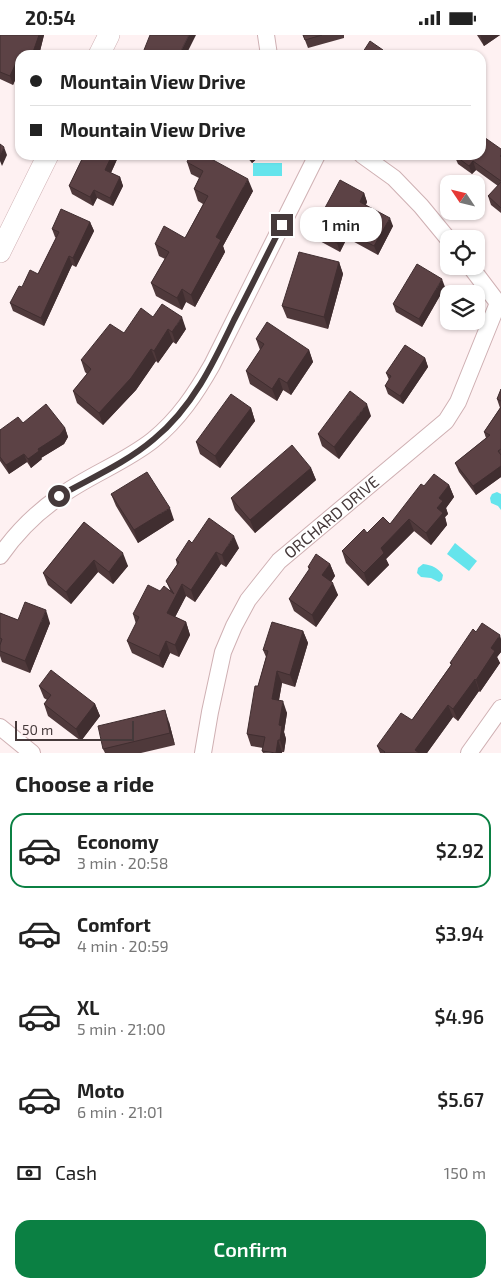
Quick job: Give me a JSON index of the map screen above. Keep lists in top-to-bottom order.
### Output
{
  "streets": {
    "street": ["ORCHARD DRIVE"]
  },
  "scale_bar": "50 m",
  "north": "top left",
  "page": {
    "status": "20:54",
    "banner": ["Mountain View Drive", "Mountain View Drive"],
    "bubble": "1 min",
    "scale": "50 m",
    "heading": "Choose a ride",
    "list": [
      {
        "name": "Economy",
        "note": "3 min · 20:58",
        "value": "$2.92"
      },
      {
        "name": "Comfort",
        "note": "4 min · 20:59",
        "value": "$3.94"
      },
      {
        "name": "XL",
        "note": "5 min · 21:00",
        "value": "$4.96"
      },
      {
        "name": "Moto",
        "note": "6 min · 21:01",
        "value": "$5.67"
      }
    ],
    "pay": ["Cash", "150 m"],
    "buttons": "Confirm"
  }
}
